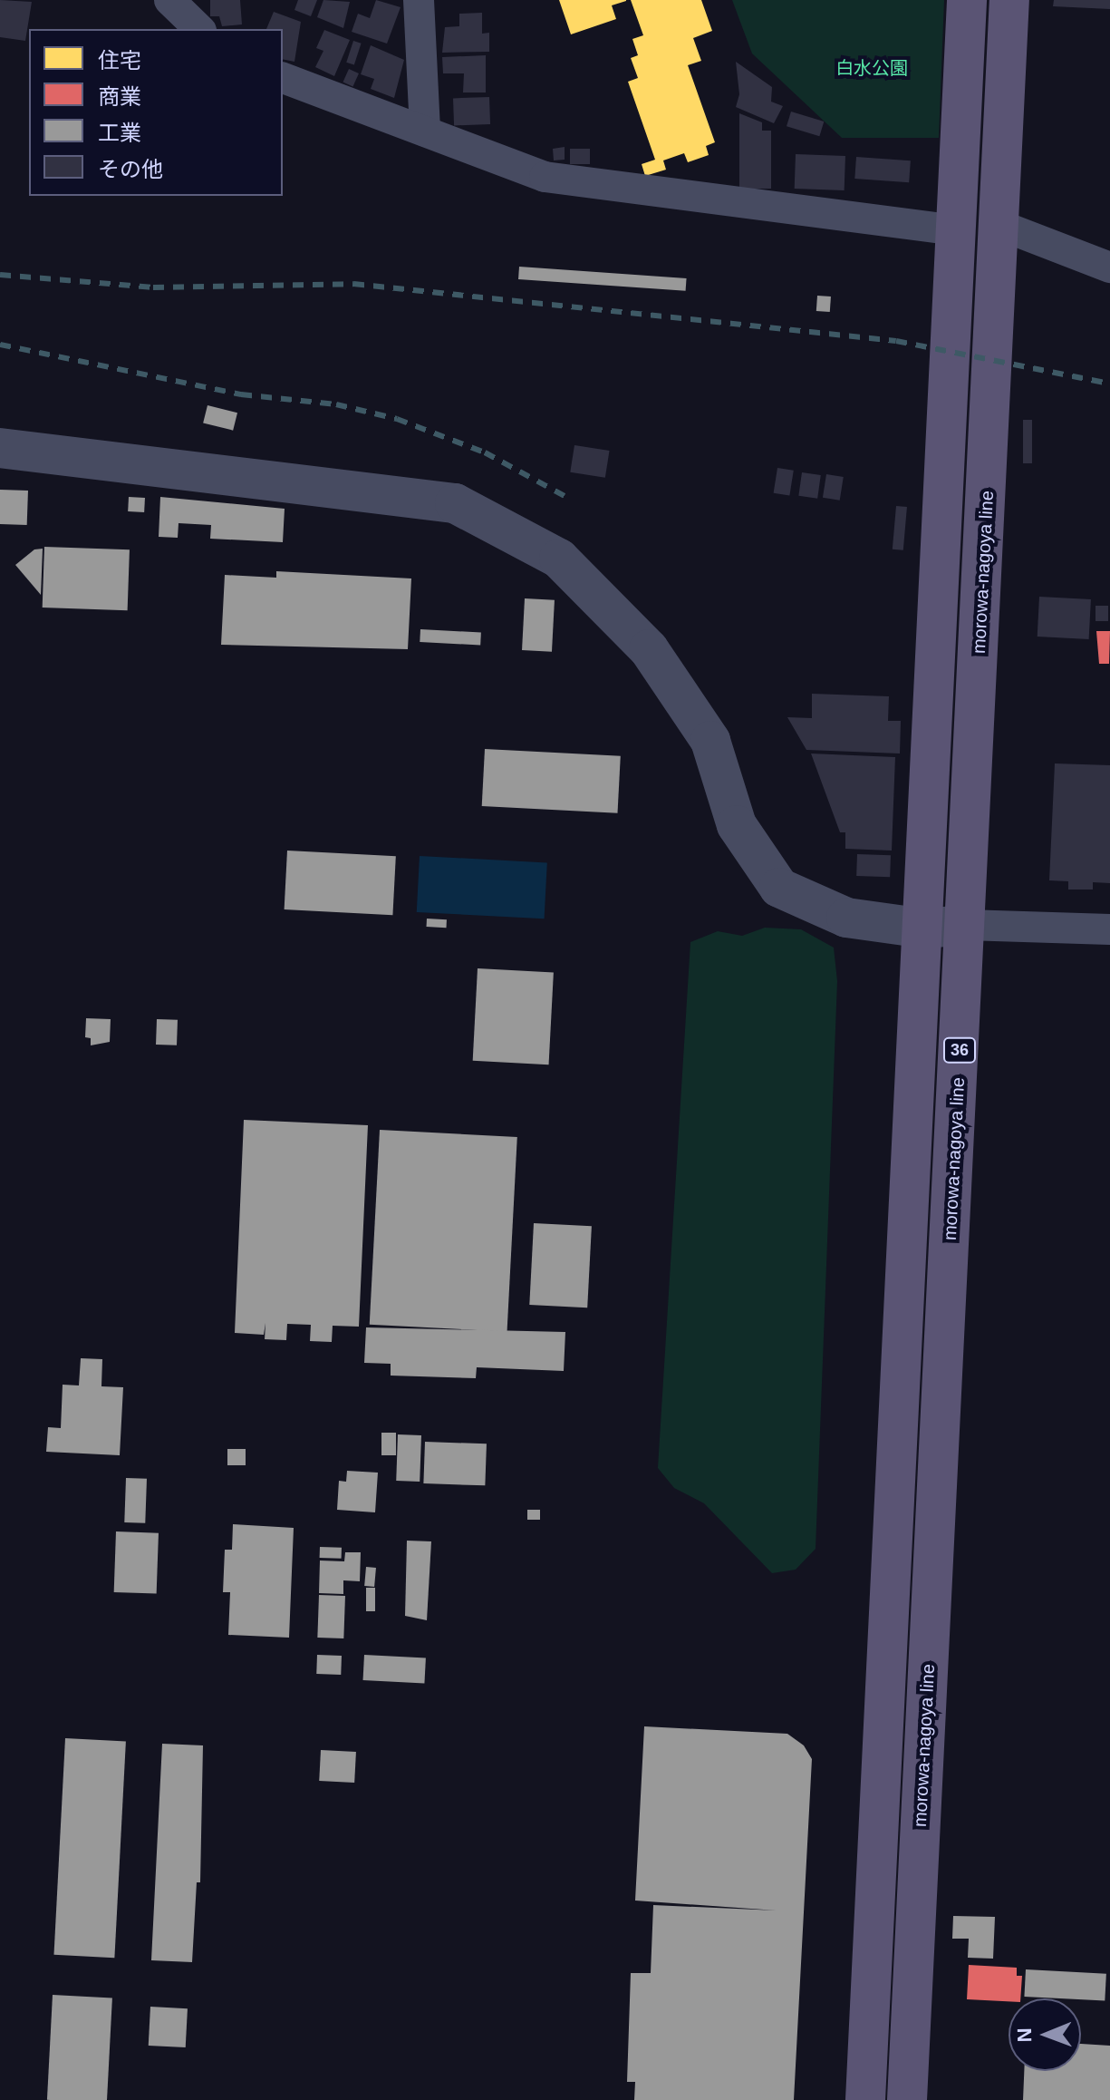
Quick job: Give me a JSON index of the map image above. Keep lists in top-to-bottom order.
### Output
{
  "streets": {
    "main road": ["morowa-nagoya line", "36"]
  },
  "parks": ["白水公園"],
  "legend": [
    "住宅",
    "商業",
    "工業",
    "その他"
  ],
  "north": "left"
}
